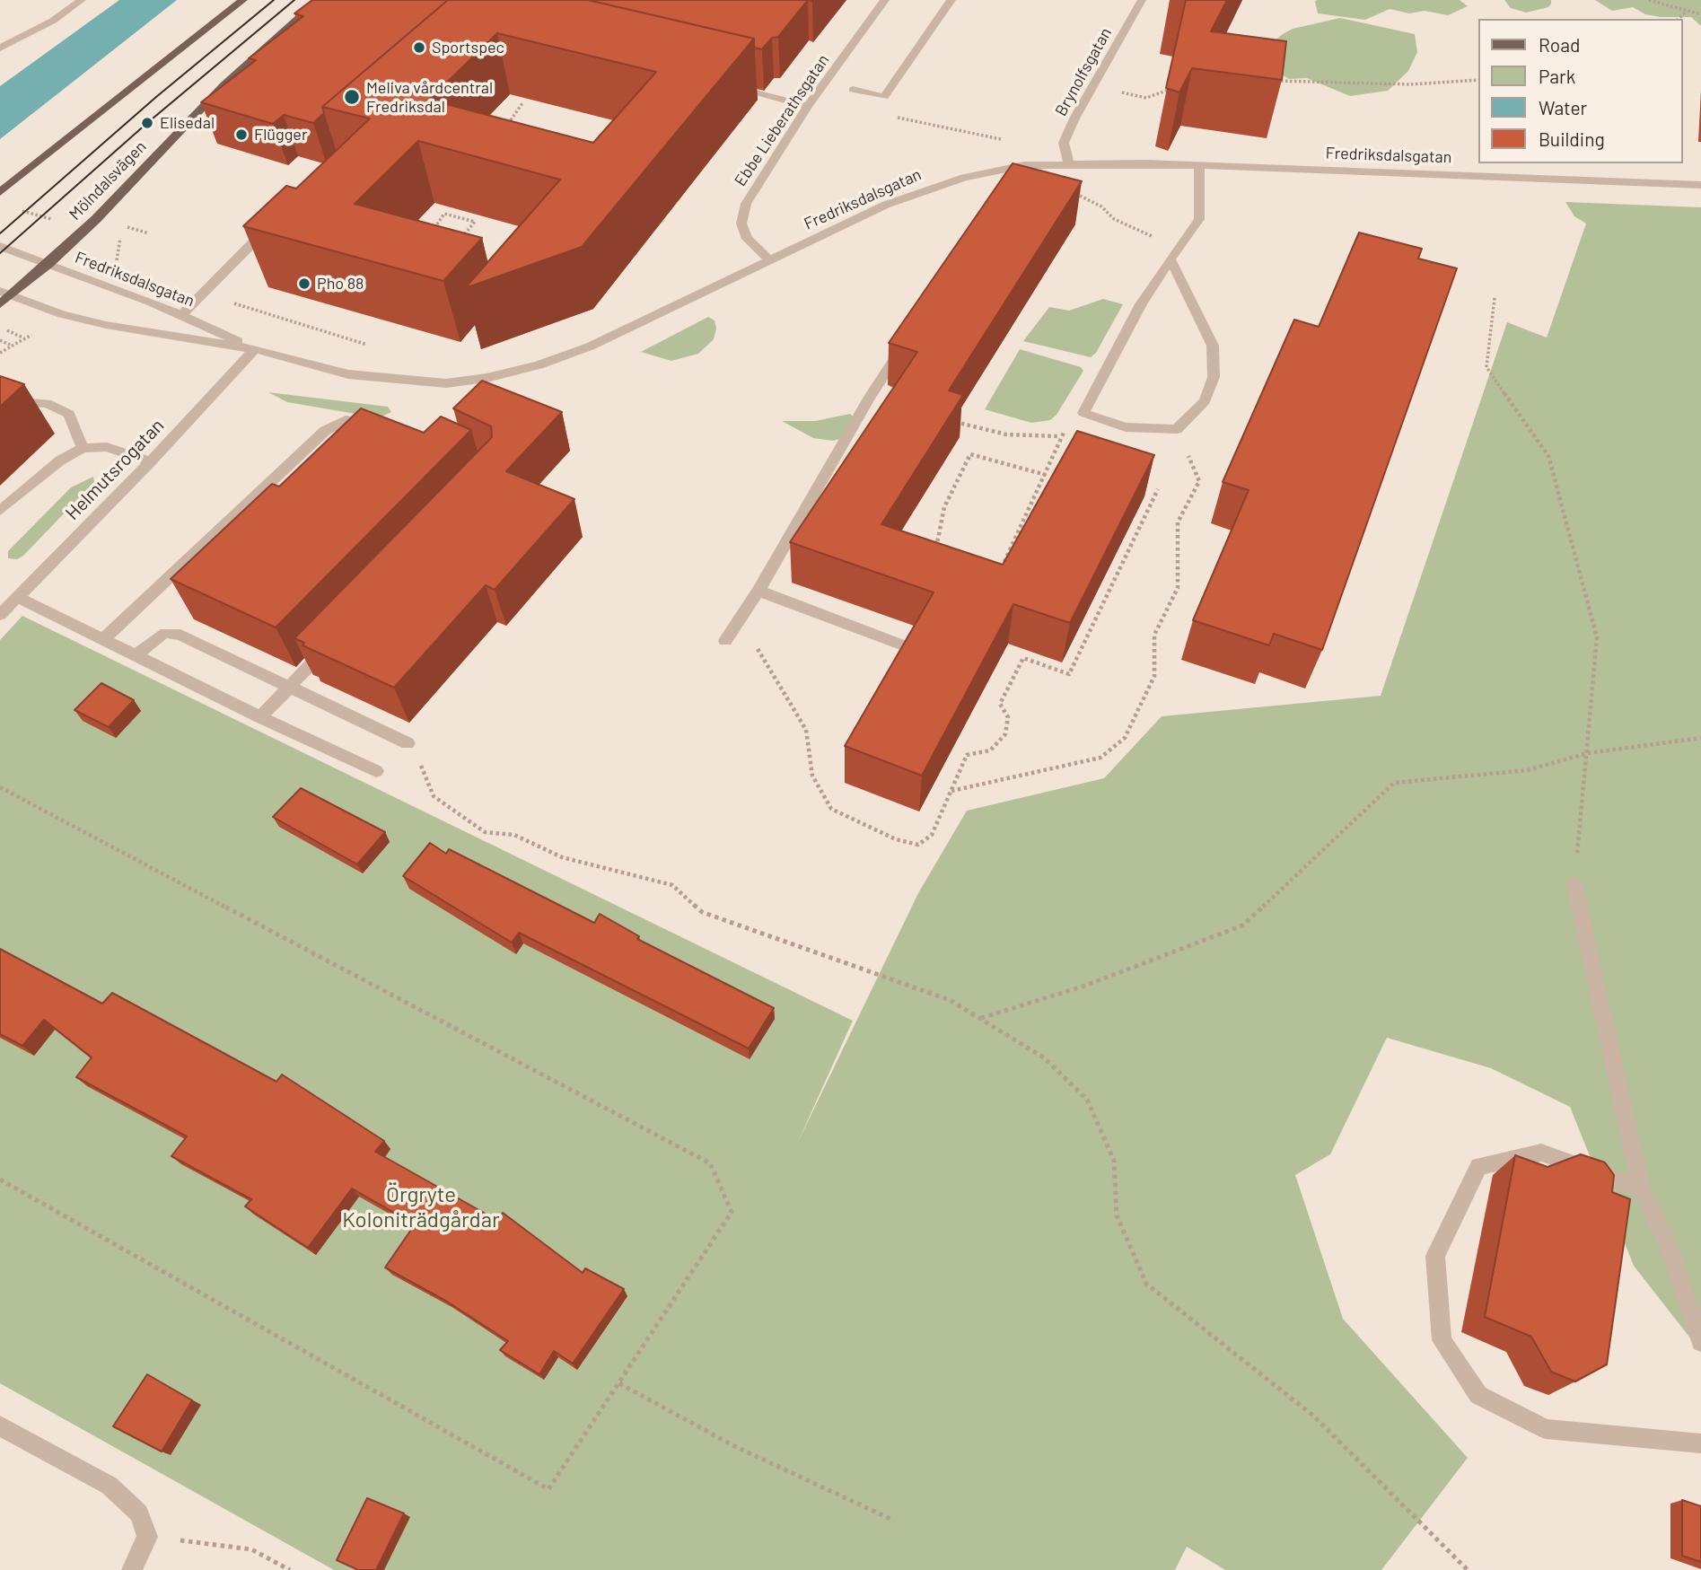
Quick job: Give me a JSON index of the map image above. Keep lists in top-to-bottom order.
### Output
{
  "streets": {
    "main road": ["Mölndalsvägen"],
    "street": [
      "Brynolfsgatan",
      "Ebbe Lieberathsgatan",
      "Fredriksdalsgatan",
      "Helmutsrogatan"
    ]
  },
  "crossings": [
    ["Brynolfsgatan", "Fredriksdalsgatan"],
    ["Ebbe Lieberathsgatan", "Fredriksdalsgatan"],
    ["Fredriksdalsgatan", "Mölndalsvägen"],
    ["Fredriksdalsgatan", "Helmutsrogatan"]
  ],
  "parks": ["Örgryte Koloniträdgårdar"],
  "places": [
    "Sportspec",
    "Meliva vårdcentral Fredriksdal",
    "Elisedal",
    "Flügger",
    "Pho 88"
  ],
  "legend": [
    "Road",
    "Park",
    "Water",
    "Building"
  ]
}
